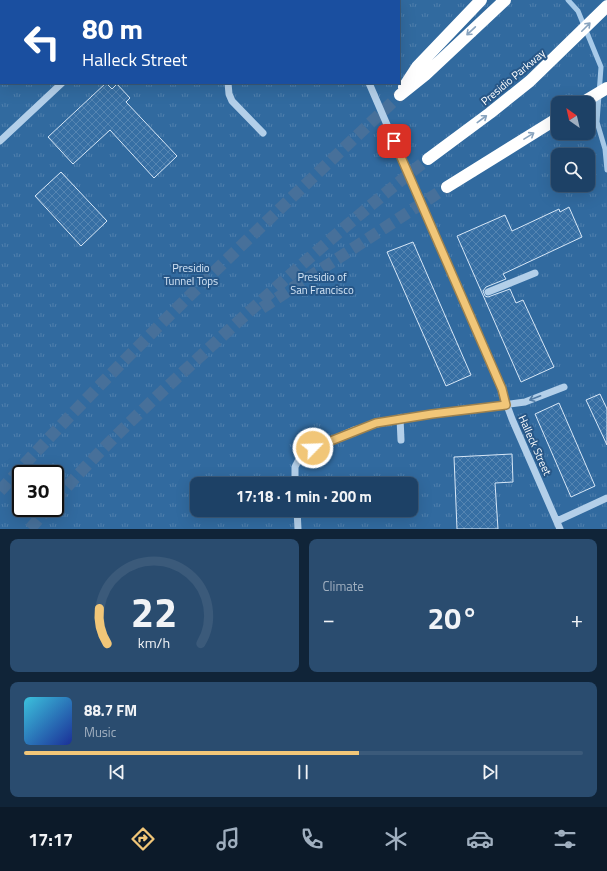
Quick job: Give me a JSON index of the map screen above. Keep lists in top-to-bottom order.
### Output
{
  "streets": {
    "highway": ["Presidio Parkway"],
    "street": ["Halleck Street"]
  },
  "parks": ["Presidio Tunnel Tops", "Presidio of San Francisco"],
  "north": "top left",
  "page": {
    "turn": ["80 m", "Halleck Street"],
    "limit": "30",
    "trip": "17:18 · 1 min · 200 m",
    "tile": "Climate",
    "heat": ["−", "20°", "+"],
    "song": ["88.7 FM", "Music"],
    "tabs": "17:17",
    "gauge": ["22", "km/h"]
  }
}
